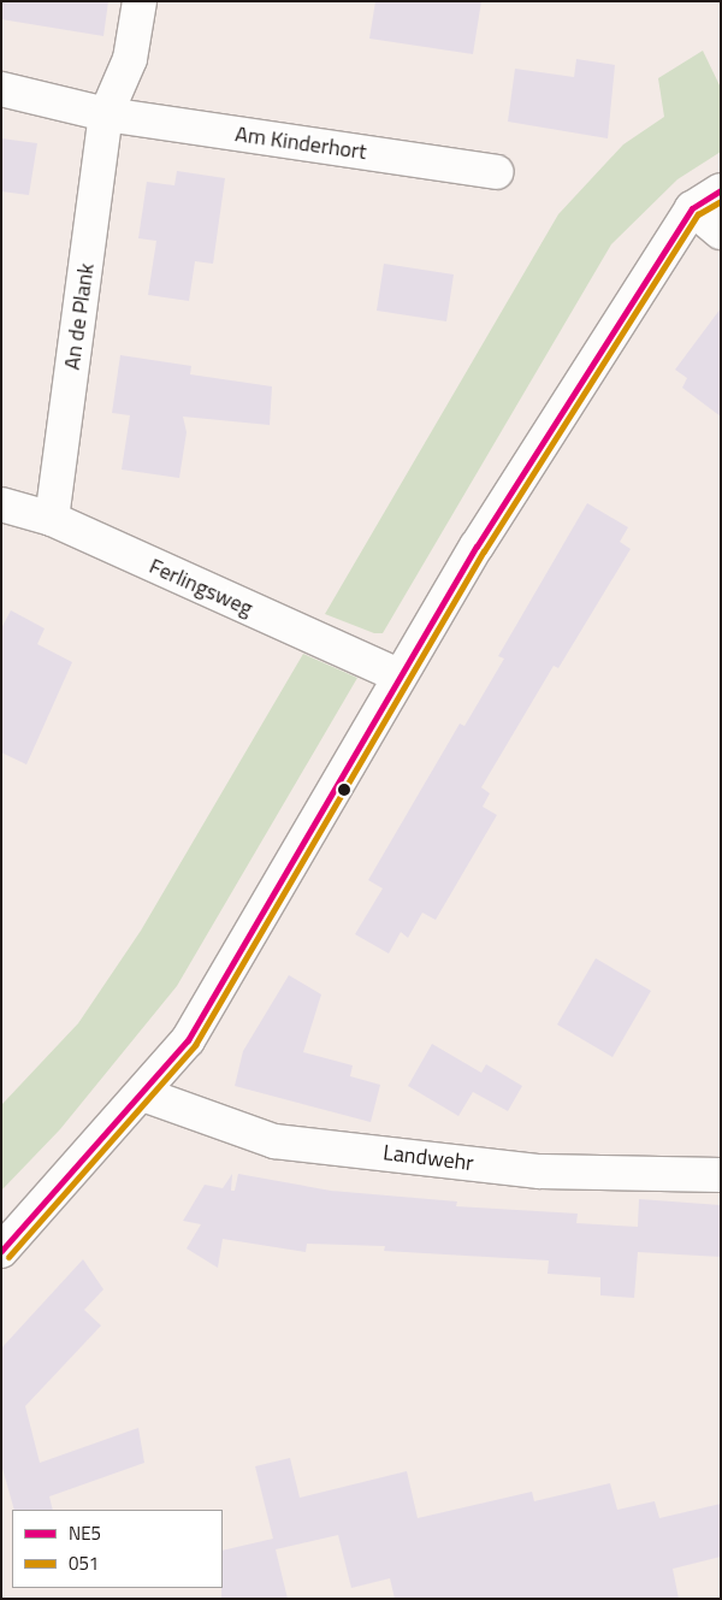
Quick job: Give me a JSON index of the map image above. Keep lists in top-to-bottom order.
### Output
{
  "streets": {
    "street": [
      "Am Kinderhort",
      "An de Plank",
      "Ferlingsweg",
      "Landwehr"
    ]
  },
  "crossings": [
    ["Am Kinderhort", "An de Plank"],
    ["An de Plank", "Ferlingsweg"]
  ],
  "lines": ["transit line NE5", "transit line 051"],
  "legend": ["NE5", "051"]
}
